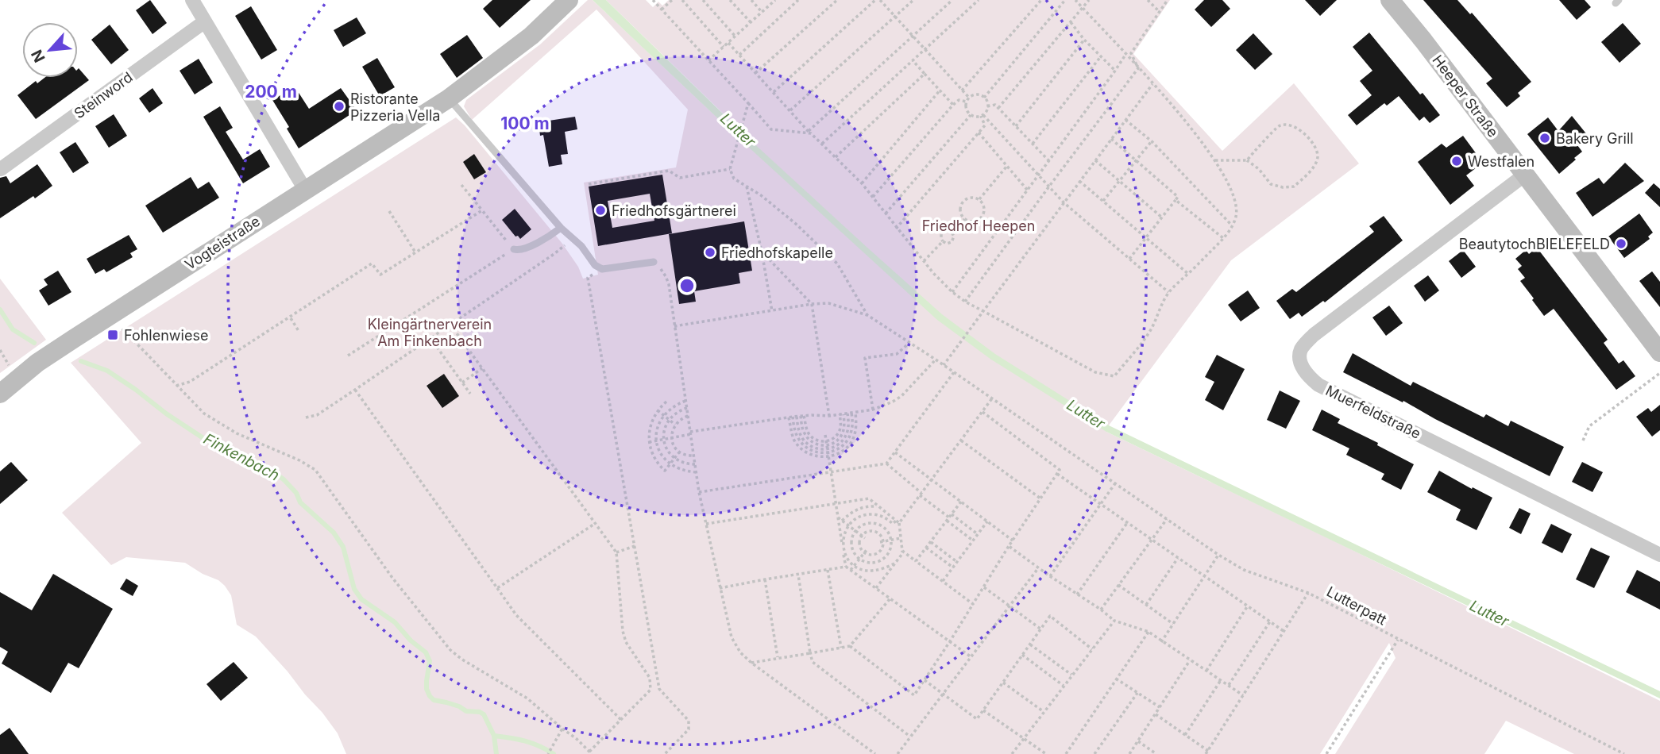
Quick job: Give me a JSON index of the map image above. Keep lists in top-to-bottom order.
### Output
{
  "streets": {
    "street": [
      "Steinword",
      "Heeper Straße",
      "Vogteistraße",
      "Muerfeldstraße"
    ],
    "path": ["Lutterpatt"]
  },
  "crossings": [
    ["Heeper Straße", "Muerfeldstraße"]
  ],
  "water": ["Lutter", "Finkenbach"],
  "parks": ["Friedhof Heepen", "Kleingärtnerverein Am Finkenbach"],
  "places": {
    "other": [
      "Ristorante Pizzeria Vella",
      "Bakery Grill",
      "Westfalen",
      "Friedhofsgärtnerei",
      "BeautytochBIELEFELD",
      "Friedhofskapelle"
    ],
    "transit": ["Fohlenwiese"]
  },
  "north": "bottom left",
  "rings": ["200 m", "100 m"]
}
